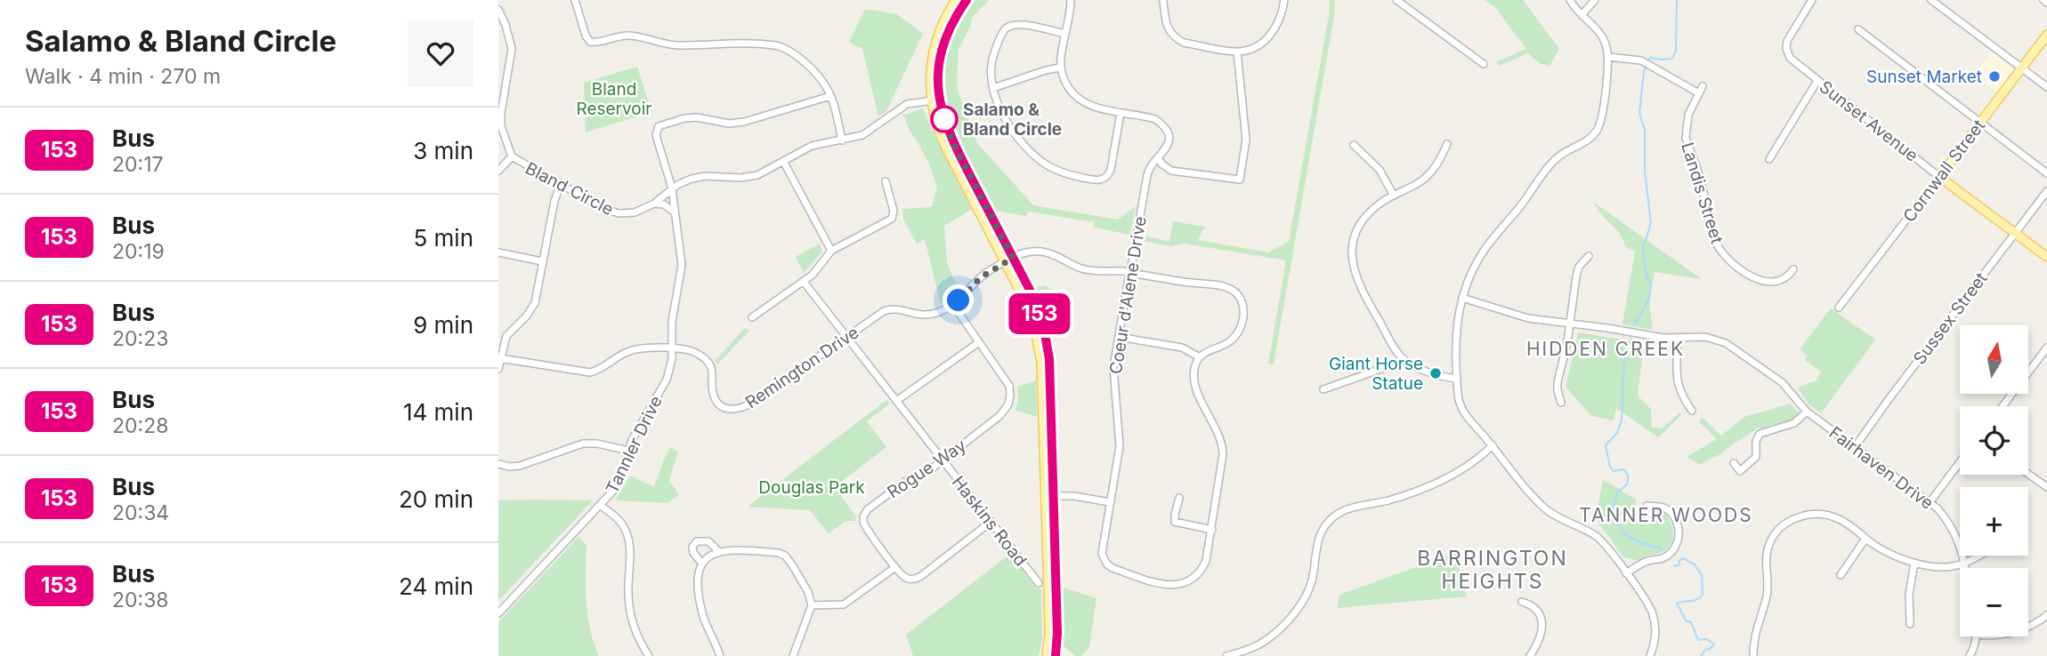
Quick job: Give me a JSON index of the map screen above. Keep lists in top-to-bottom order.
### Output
{
  "streets": {
    "main road": ["Sunset Avenue", "Cornwall Street"],
    "street": [
      "Bland Circle",
      "Landis Street",
      "Coeur d'Alene Drive",
      "Sussex Street",
      "Remington Drive",
      "Tannler Drive",
      "Fairhaven Drive",
      "Rogue Way",
      "Haskins Road"
    ]
  },
  "crossings": [
    ["Sunset Avenue", "Cornwall Street"],
    ["Sunset Avenue", "Sussex Street"],
    ["Bland Circle", "Tannler Drive"],
    ["Coeur d'Alene Drive", "Remington Drive"],
    ["Sussex Street", "Fairhaven Drive"],
    ["Remington Drive", "Tannler Drive"],
    ["Remington Drive", "Rogue Way"],
    ["Remington Drive", "Haskins Road"],
    ["Rogue Way", "Haskins Road"]
  ],
  "districts": ["HIDDEN CREEK", "TANNER WOODS", "BARRINGTON HEIGHTS"],
  "parks": ["Bland Reservoir", "Douglas Park"],
  "places": ["Sunset Market", "Salamo & Bland Circle", "Giant Horse Statue"],
  "lines": ["bus line 153"],
  "north": "top",
  "page": {
    "heading": ["Salamo & Bland Circle", "Walk · 4 min · 270 m"],
    "on_map": "153",
    "list": [
      {
        "mark": "153",
        "name": "Bus",
        "note": "20:17",
        "value": "3 min"
      },
      {
        "mark": "153",
        "name": "Bus",
        "note": "20:19",
        "value": "5 min"
      },
      {
        "mark": "153",
        "name": "Bus",
        "note": "20:23",
        "value": "9 min"
      },
      {
        "mark": "153",
        "name": "Bus",
        "note": "20:28",
        "value": "14 min"
      },
      {
        "mark": "153",
        "name": "Bus",
        "note": "20:34",
        "value": "20 min"
      },
      {
        "mark": "153",
        "name": "Bus",
        "note": "20:38",
        "value": "24 min"
      }
    ],
    "map_buttons": ["+", "−"]
  }
}
